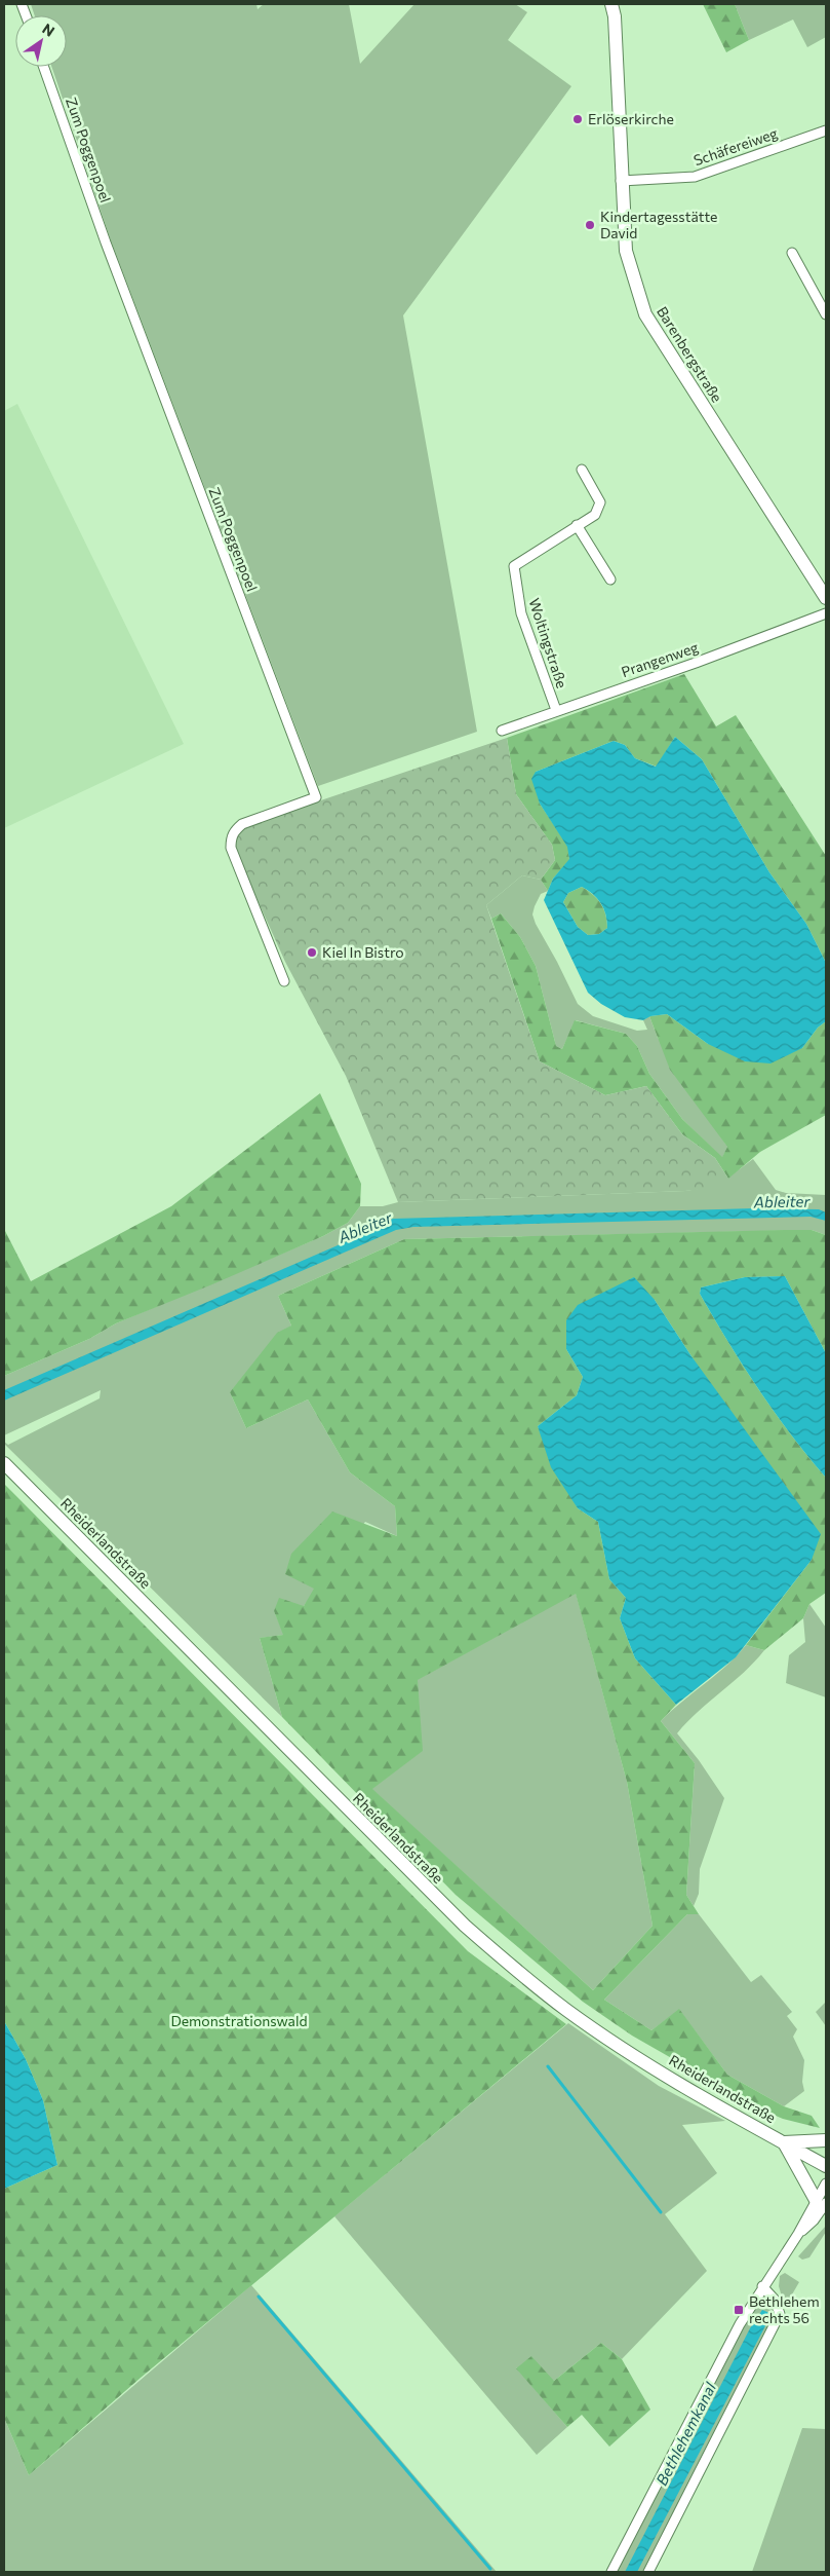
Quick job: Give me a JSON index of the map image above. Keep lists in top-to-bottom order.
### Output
{
  "streets": {
    "main road": ["Barenbergstraße", "Rheiderlandstraße"],
    "street": [
      "Schäfereiweg",
      "Zum Poggenpoel",
      "Woltingstraße",
      "Prangenweg"
    ]
  },
  "crossings": [
    ["Schäfereiweg", "Barenbergstraße"],
    ["Woltingstraße", "Prangenweg"]
  ],
  "water": ["Ableiter", "Bethlehemkanal"],
  "parks": ["Demonstrationswald"],
  "places": {
    "other": ["Erlöserkirche", "Kindertagesstätte David", "Kiel In Bistro"],
    "transit": ["Bethlehem rechts 56"]
  },
  "north": "top right"
}
